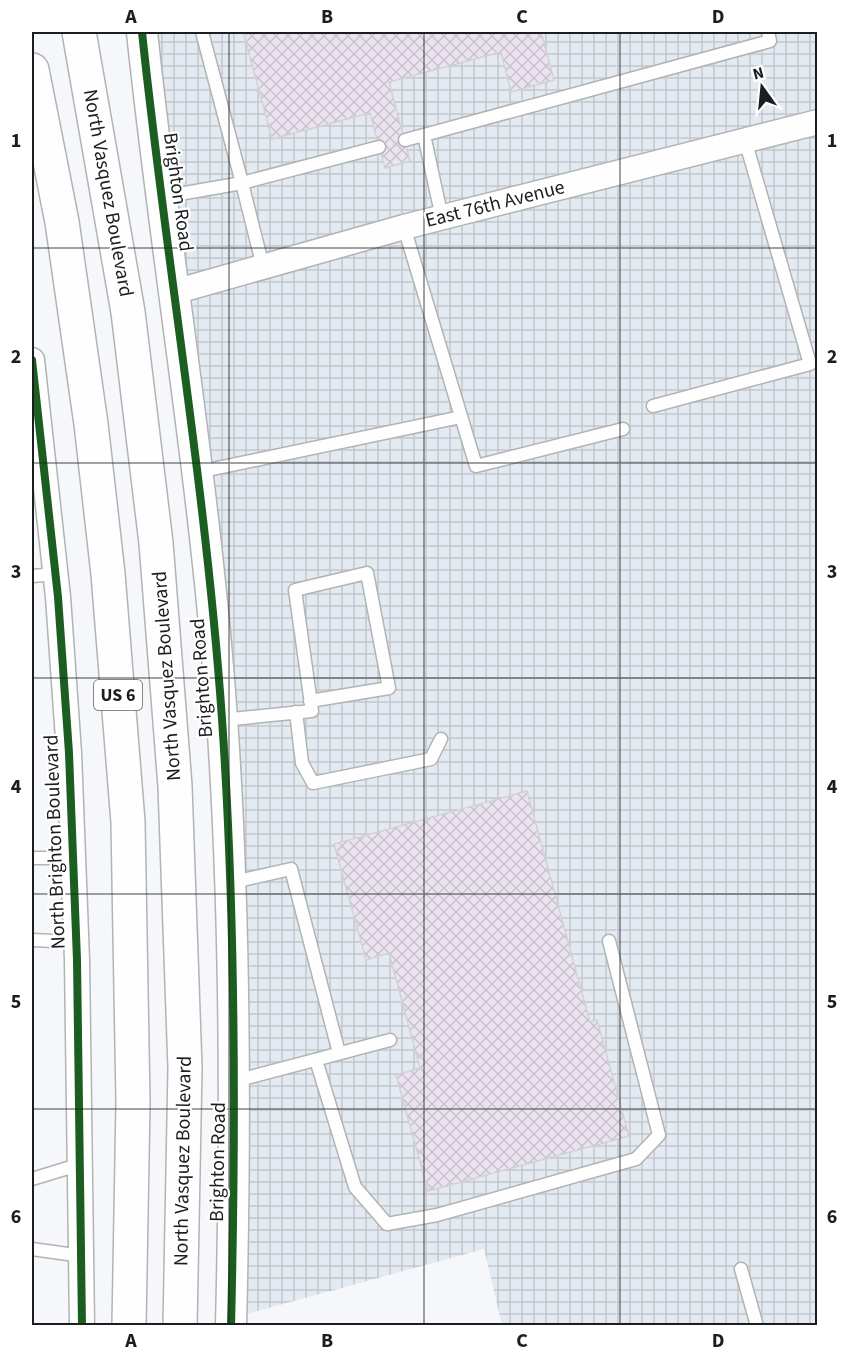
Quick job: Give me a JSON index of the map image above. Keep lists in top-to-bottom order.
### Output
{
  "streets": {
    "highway": ["North Vasquez Boulevard", "US 6"],
    "street": ["Brighton Road", "East 76th Avenue", "North Brighton Boulevard"]
  },
  "crossings": [
    ["Brighton Road", "East 76th Avenue"]
  ],
  "north": "top",
  "grid": {
    "columns": [
      "A",
      "B",
      "C",
      "D"
    ],
    "rows": [
      "1",
      "2",
      "3",
      "4",
      "5",
      "6"
    ]
  }
}
